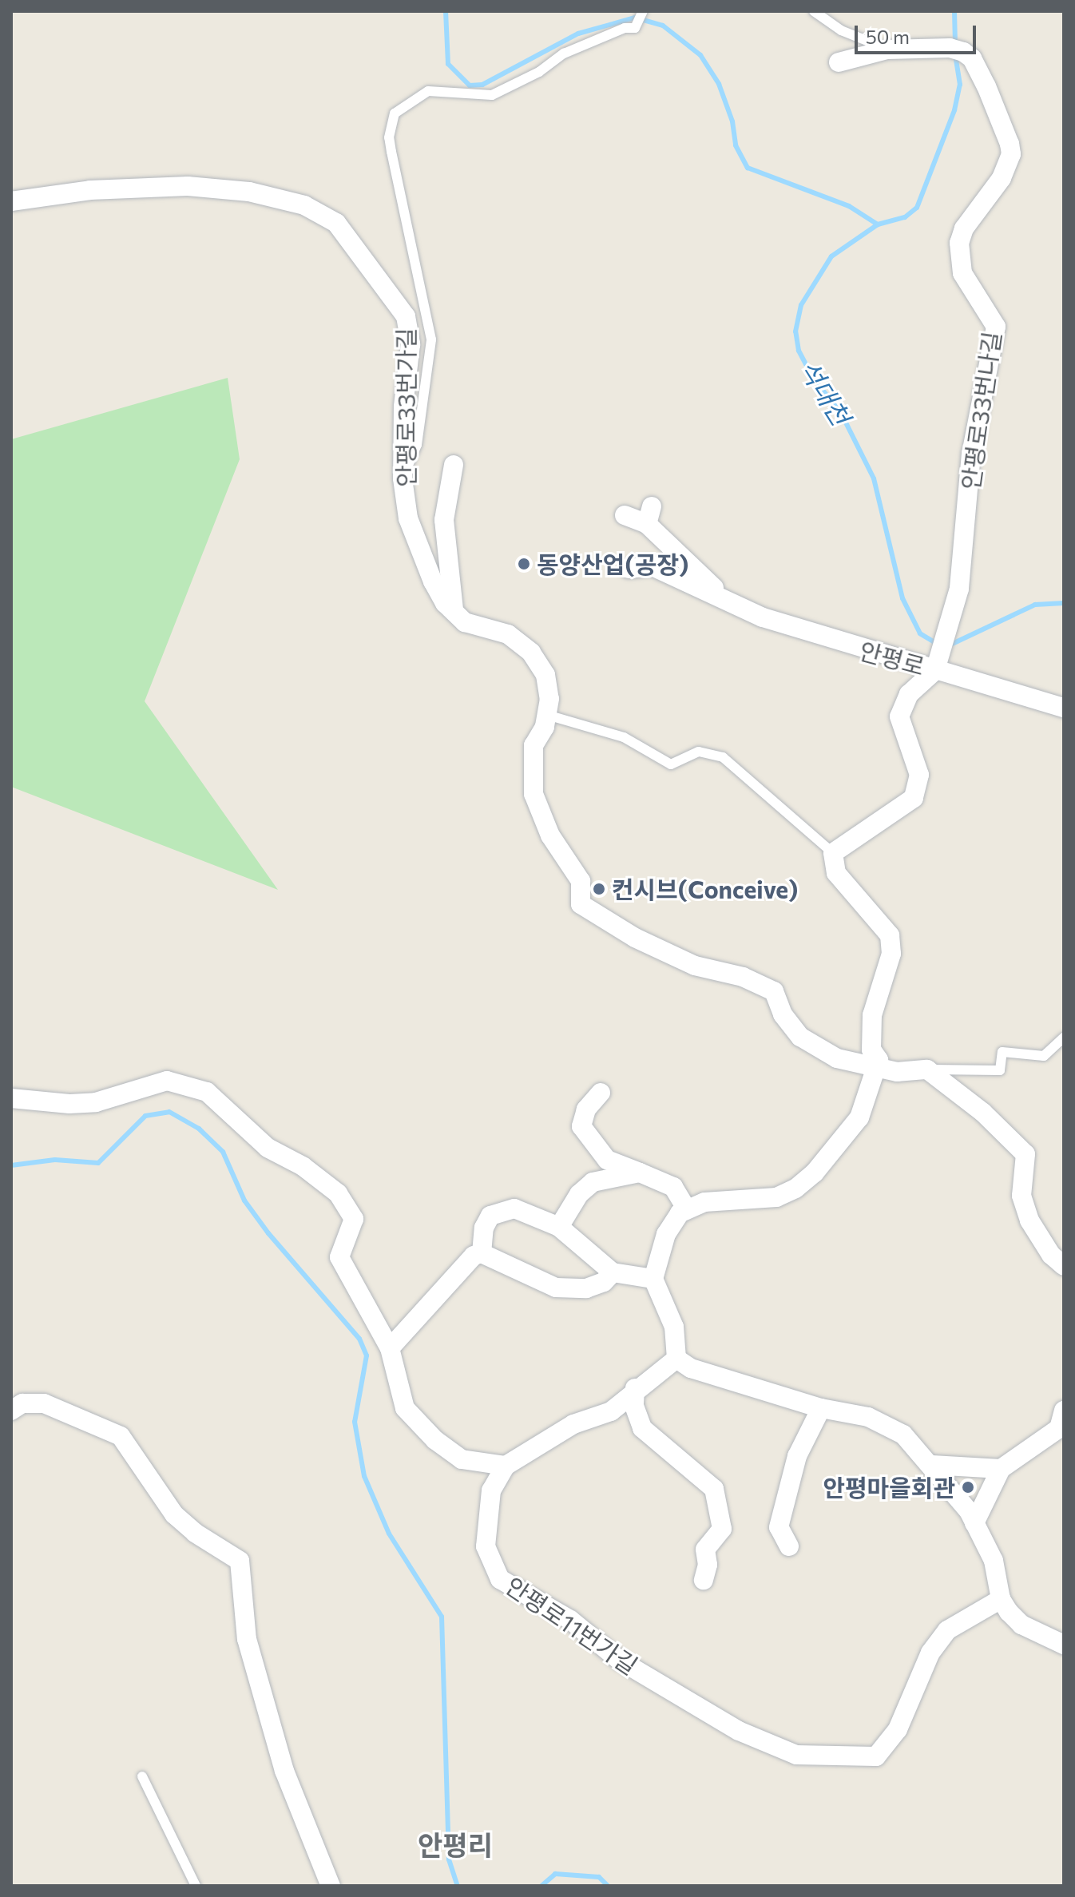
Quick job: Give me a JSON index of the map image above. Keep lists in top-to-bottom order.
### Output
{
  "streets": {
    "street": [
      "안평로33번가길",
      "안평로33번나길",
      "안평로",
      "안평로11번가길"
    ]
  },
  "crossings": [
    ["안평로33번나길", "안평로"]
  ],
  "districts": ["안평리"],
  "water": ["석대천"],
  "places": ["동양산업(공장)", "컨시브(Conceive)", "안평마을회관"],
  "scale_bar": "50 m"
}
